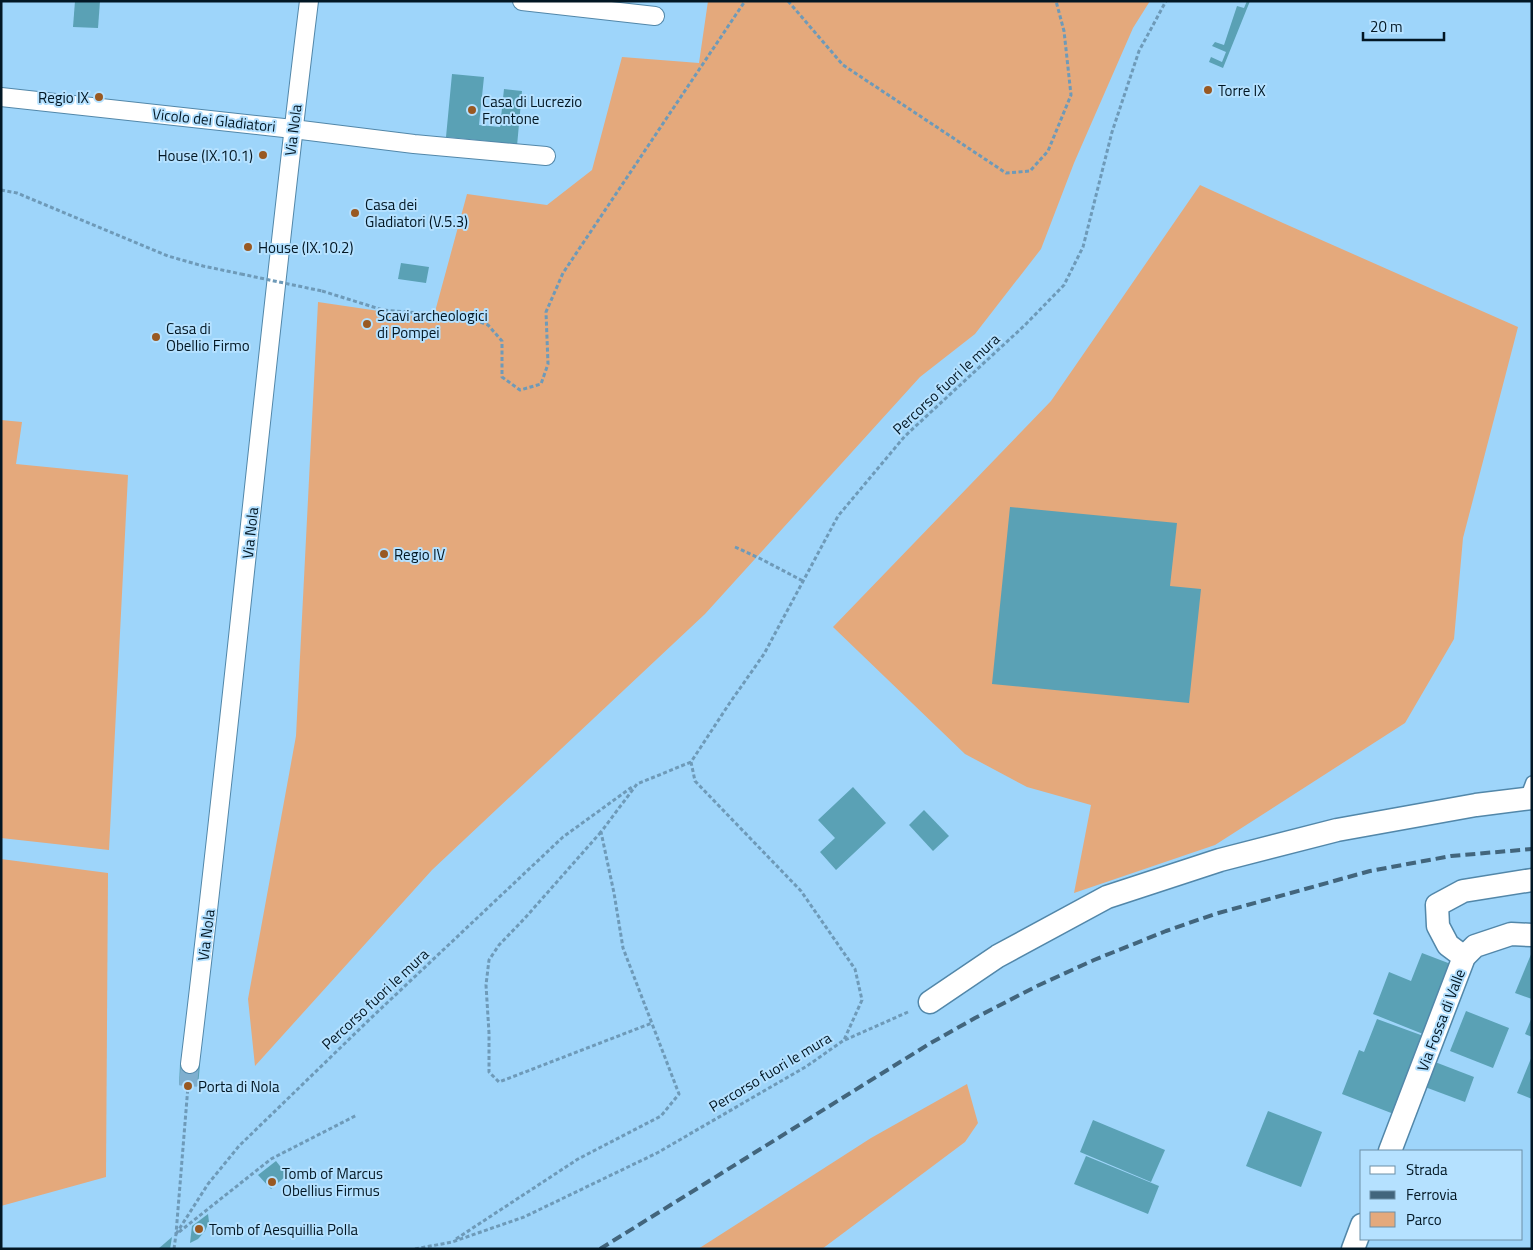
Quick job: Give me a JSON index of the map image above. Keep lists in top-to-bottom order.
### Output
{
  "streets": {
    "street": ["Vicolo dei Gladiatori", "Via Nola", "Via Fossa di Valle"],
    "path": ["Percorso fuori le mura"]
  },
  "crossings": [
    ["Vicolo dei Gladiatori", "Via Nola"]
  ],
  "places": [
    "Torre IX",
    "Regio IX",
    "Casa di Lucrezio Frontone",
    "House (IX.10.1)",
    "Casa dei Gladiatori (V.5.3)",
    "House (IX.10.2)",
    "Scavi archeologici di Pompei",
    "Casa di Obellio Firmo",
    "Regio IV",
    "Porta di Nola",
    "Tomb of Marcus Obellius Firmus",
    "Tomb of Aesquillia Polla"
  ],
  "legend": ["Strada", "Ferrovia", "Parco"],
  "scale_bar": "20 m"
}
